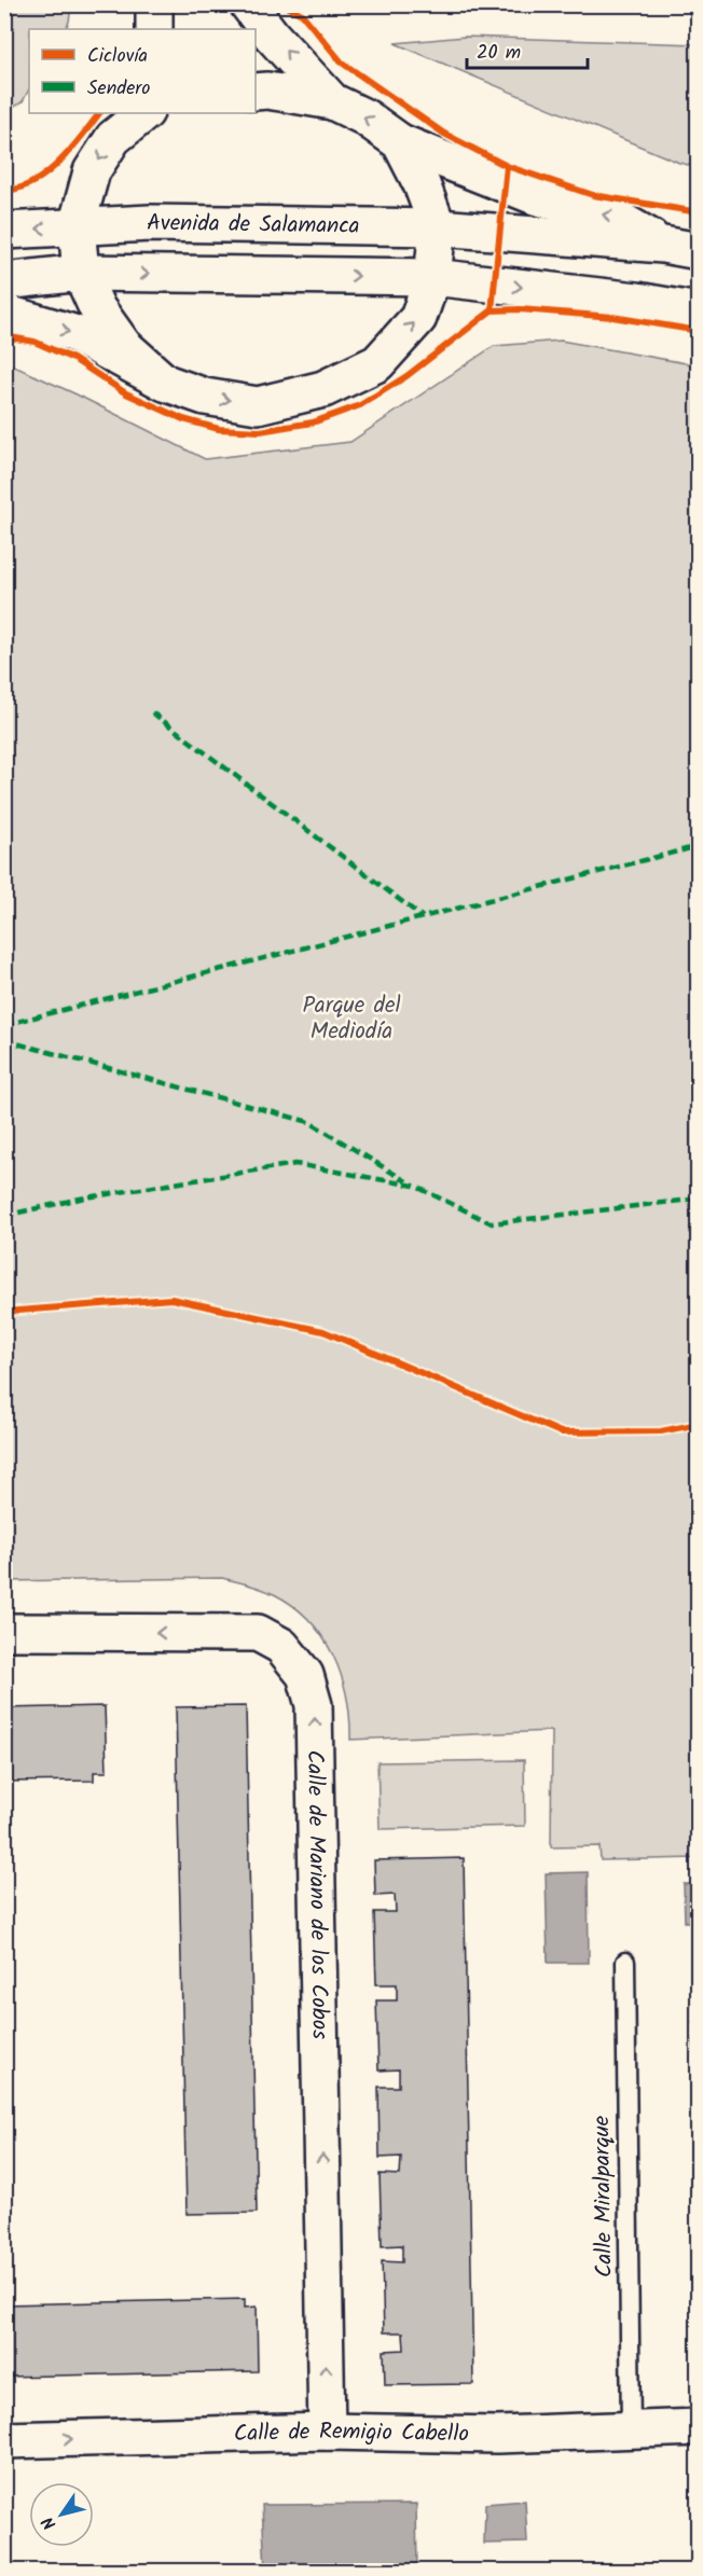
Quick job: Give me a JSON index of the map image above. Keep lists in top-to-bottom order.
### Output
{
  "streets": {
    "main road": ["Avenida de Salamanca", "Calle de Mariano de los Cobos", "Calle de Remigio Cabello"],
    "lane": ["Calle Miralparque"]
  },
  "crossings": [
    ["Calle de Mariano de los Cobos", "Calle de Remigio Cabello"],
    ["Calle Miralparque", "Calle de Remigio Cabello"]
  ],
  "one_way": ["Calle de Mariano de los Cobos", "Calle de Remigio Cabello"],
  "parks": ["Parque del Mediodía"],
  "legend": ["Ciclovía", "Sendero"],
  "scale_bar": "20 m",
  "north": "bottom left"
}
